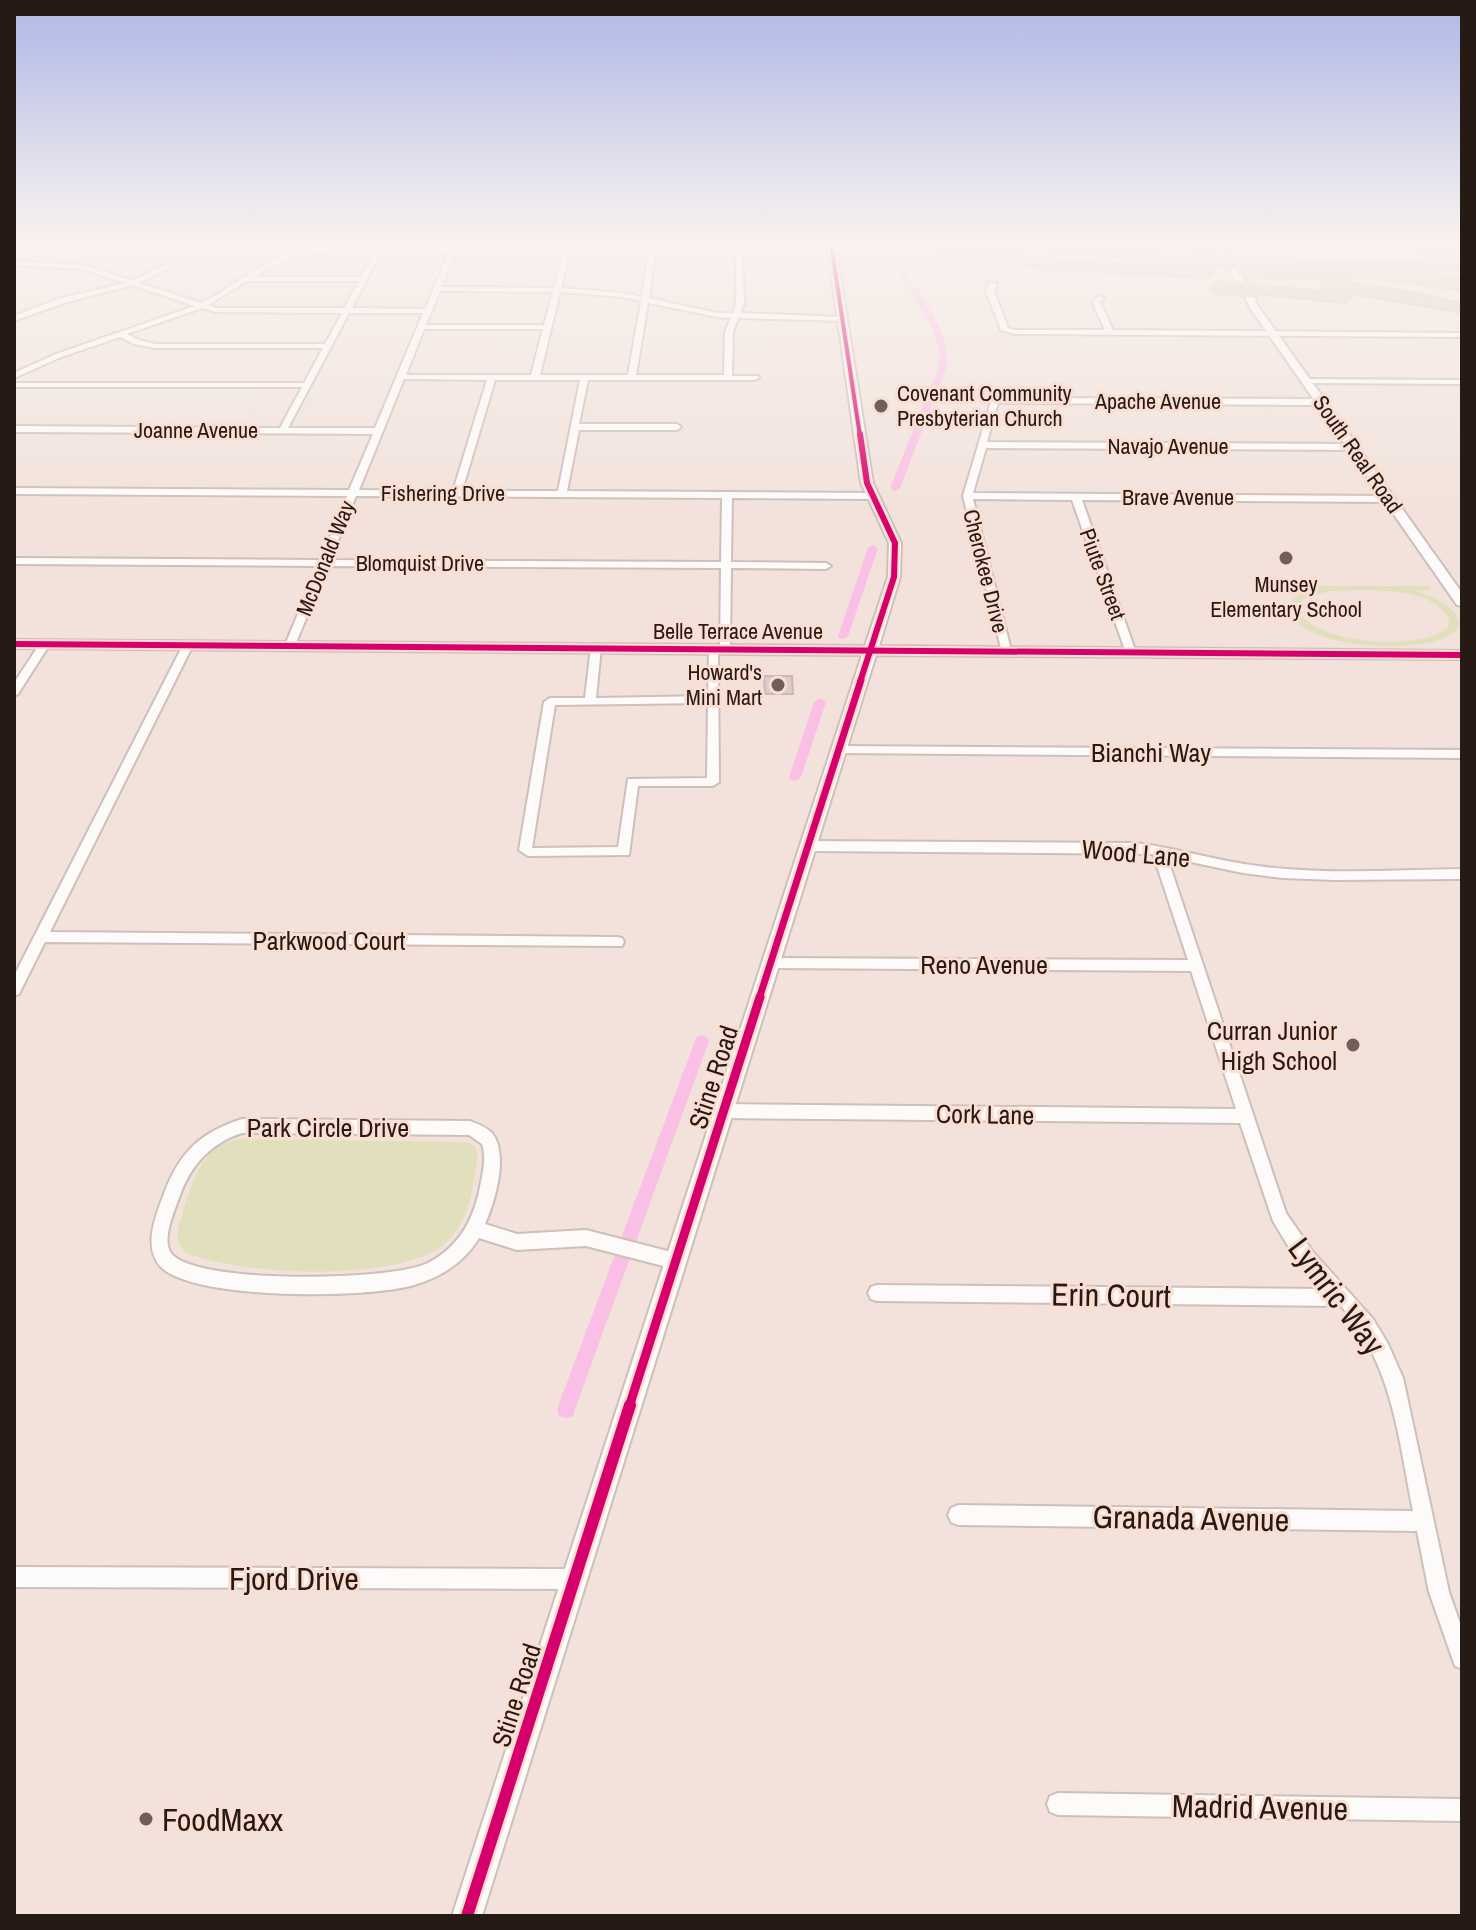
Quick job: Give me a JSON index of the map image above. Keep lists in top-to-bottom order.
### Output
{
  "streets": {
    "street": [
      "Apache Avenue",
      "Joanne Avenue",
      "Navajo Avenue",
      "South Real Road",
      "Fishering Drive",
      "Brave Avenue",
      "McDonald Way",
      "Blomquist Drive",
      "Cherokee Drive",
      "Piute Street",
      "Belle Terrace Avenue",
      "Bianchi Way",
      "Wood Lane",
      "Parkwood Court",
      "Reno Avenue",
      "Stine Road",
      "Cork Lane",
      "Park Circle Drive",
      "Erin Court",
      "Lymric Way",
      "Granada Avenue",
      "Fjord Drive",
      "Madrid Avenue"
    ]
  },
  "crossings": [
    ["Apache Avenue", "South Real Road"],
    ["Apache Avenue", "Cherokee Drive"],
    ["Joanne Avenue", "McDonald Way"],
    ["Navajo Avenue", "South Real Road"],
    ["Navajo Avenue", "Cherokee Drive"],
    ["South Real Road", "Brave Avenue"],
    ["Fishering Drive", "McDonald Way"],
    ["Fishering Drive", "Stine Road"],
    ["Brave Avenue", "Cherokee Drive"],
    ["Brave Avenue", "Piute Street"],
    ["McDonald Way", "Blomquist Drive"],
    ["McDonald Way", "Belle Terrace Avenue"],
    ["Cherokee Drive", "Belle Terrace Avenue"],
    ["Piute Street", "Belle Terrace Avenue"],
    ["Belle Terrace Avenue", "Stine Road"],
    ["Bianchi Way", "Stine Road"],
    ["Wood Lane", "Stine Road"],
    ["Wood Lane", "Lymric Way"],
    ["Reno Avenue", "Stine Road"],
    ["Reno Avenue", "Lymric Way"],
    ["Stine Road", "Cork Lane"],
    ["Stine Road", "Fjord Drive"],
    ["Cork Lane", "Lymric Way"],
    ["Erin Court", "Lymric Way"],
    ["Lymric Way", "Granada Avenue"]
  ],
  "places": [
    "Covenant Community Presbyterian Church",
    "Munsey Elementary School",
    "Howard's Mini Mart",
    "Curran Junior High School",
    "FoodMaxx"
  ]
}
